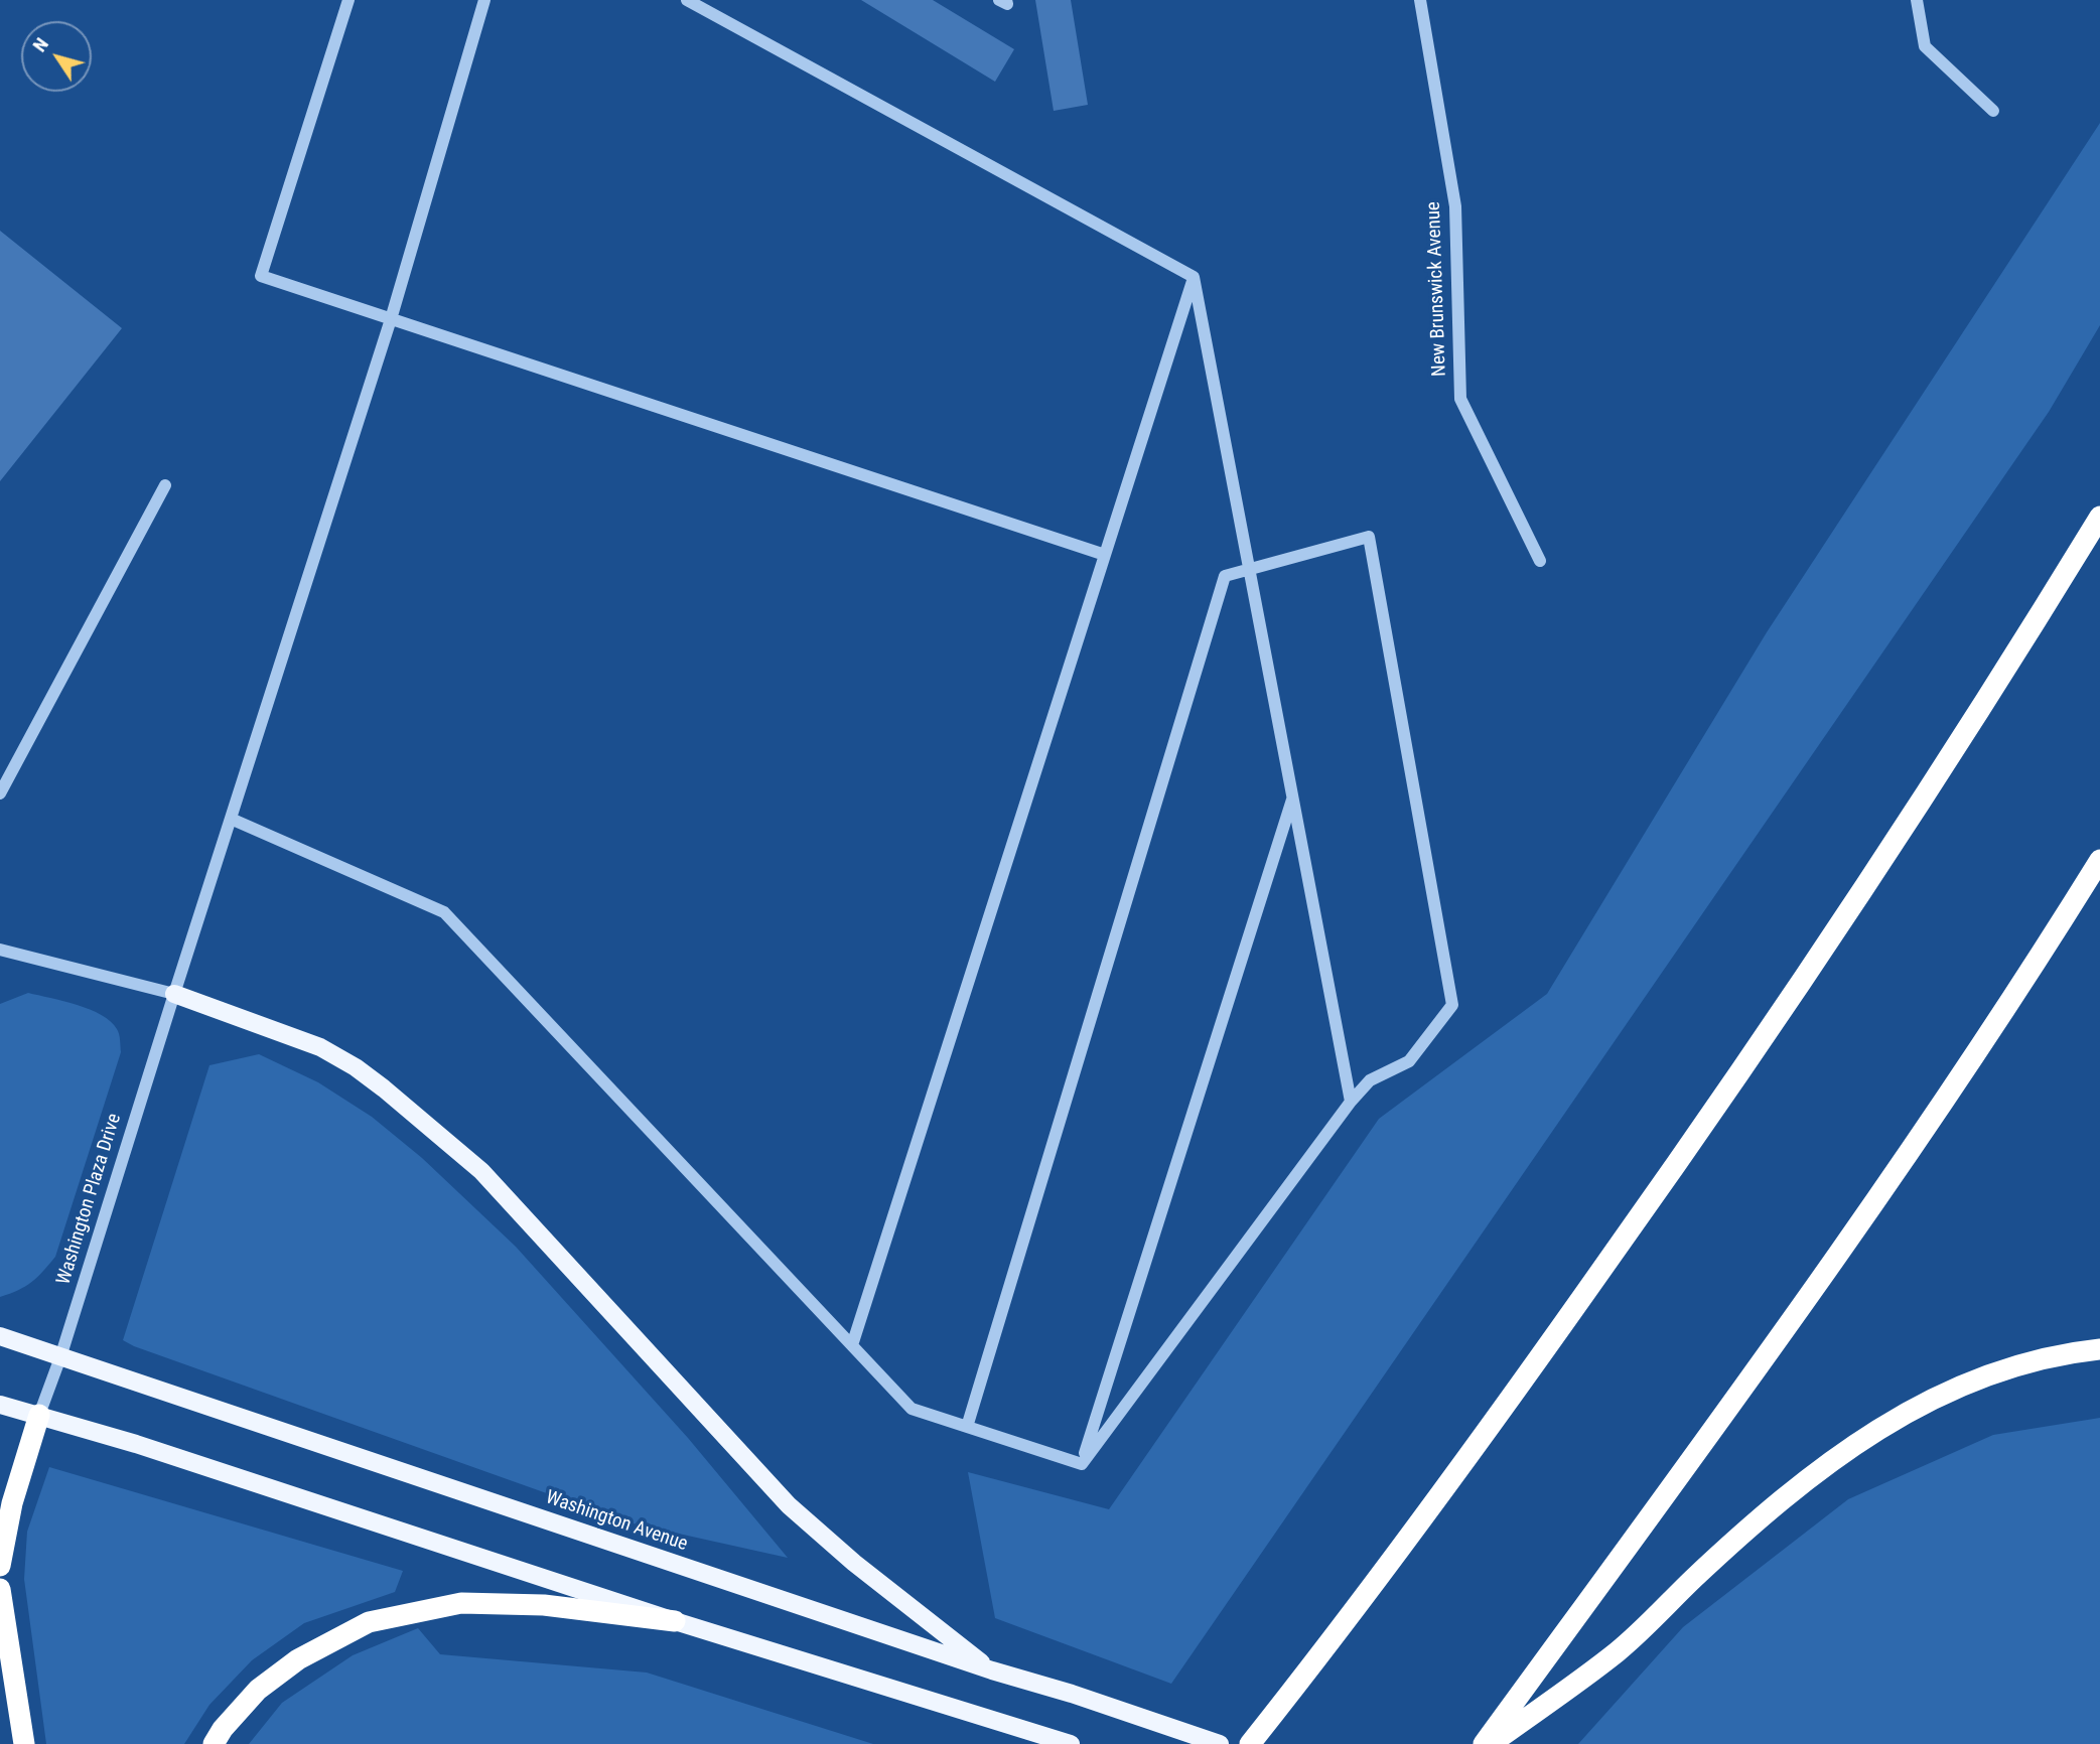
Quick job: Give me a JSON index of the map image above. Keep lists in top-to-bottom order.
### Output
{
  "streets": {
    "main road": ["Washington Avenue"],
    "street": ["New Brunswick Avenue", "Washington Plaza Drive"]
  },
  "crossings": [
    ["Washington Plaza Drive", "Washington Avenue"]
  ],
  "north": "top left"
}
